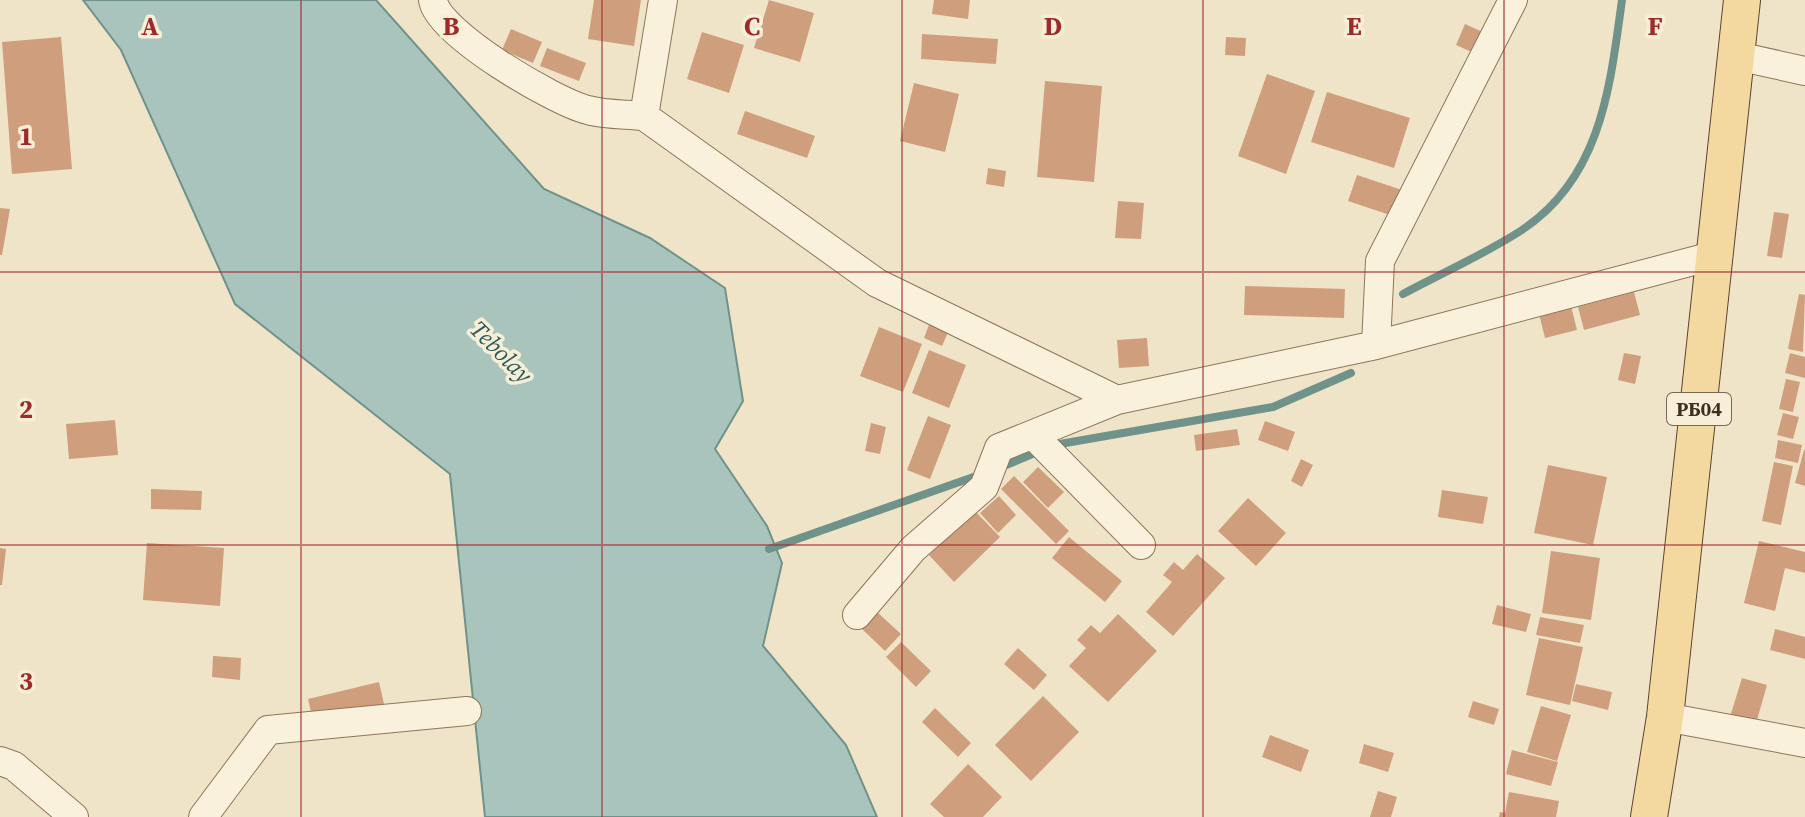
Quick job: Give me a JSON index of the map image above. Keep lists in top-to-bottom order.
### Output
{
  "streets": {
    "main road": ["РБ04"]
  },
  "water": ["Tebolay"],
  "grid": {
    "columns": [
      "A",
      "B",
      "C",
      "D",
      "E",
      "F"
    ],
    "rows": ["1", "2", "3"]
  }
}
